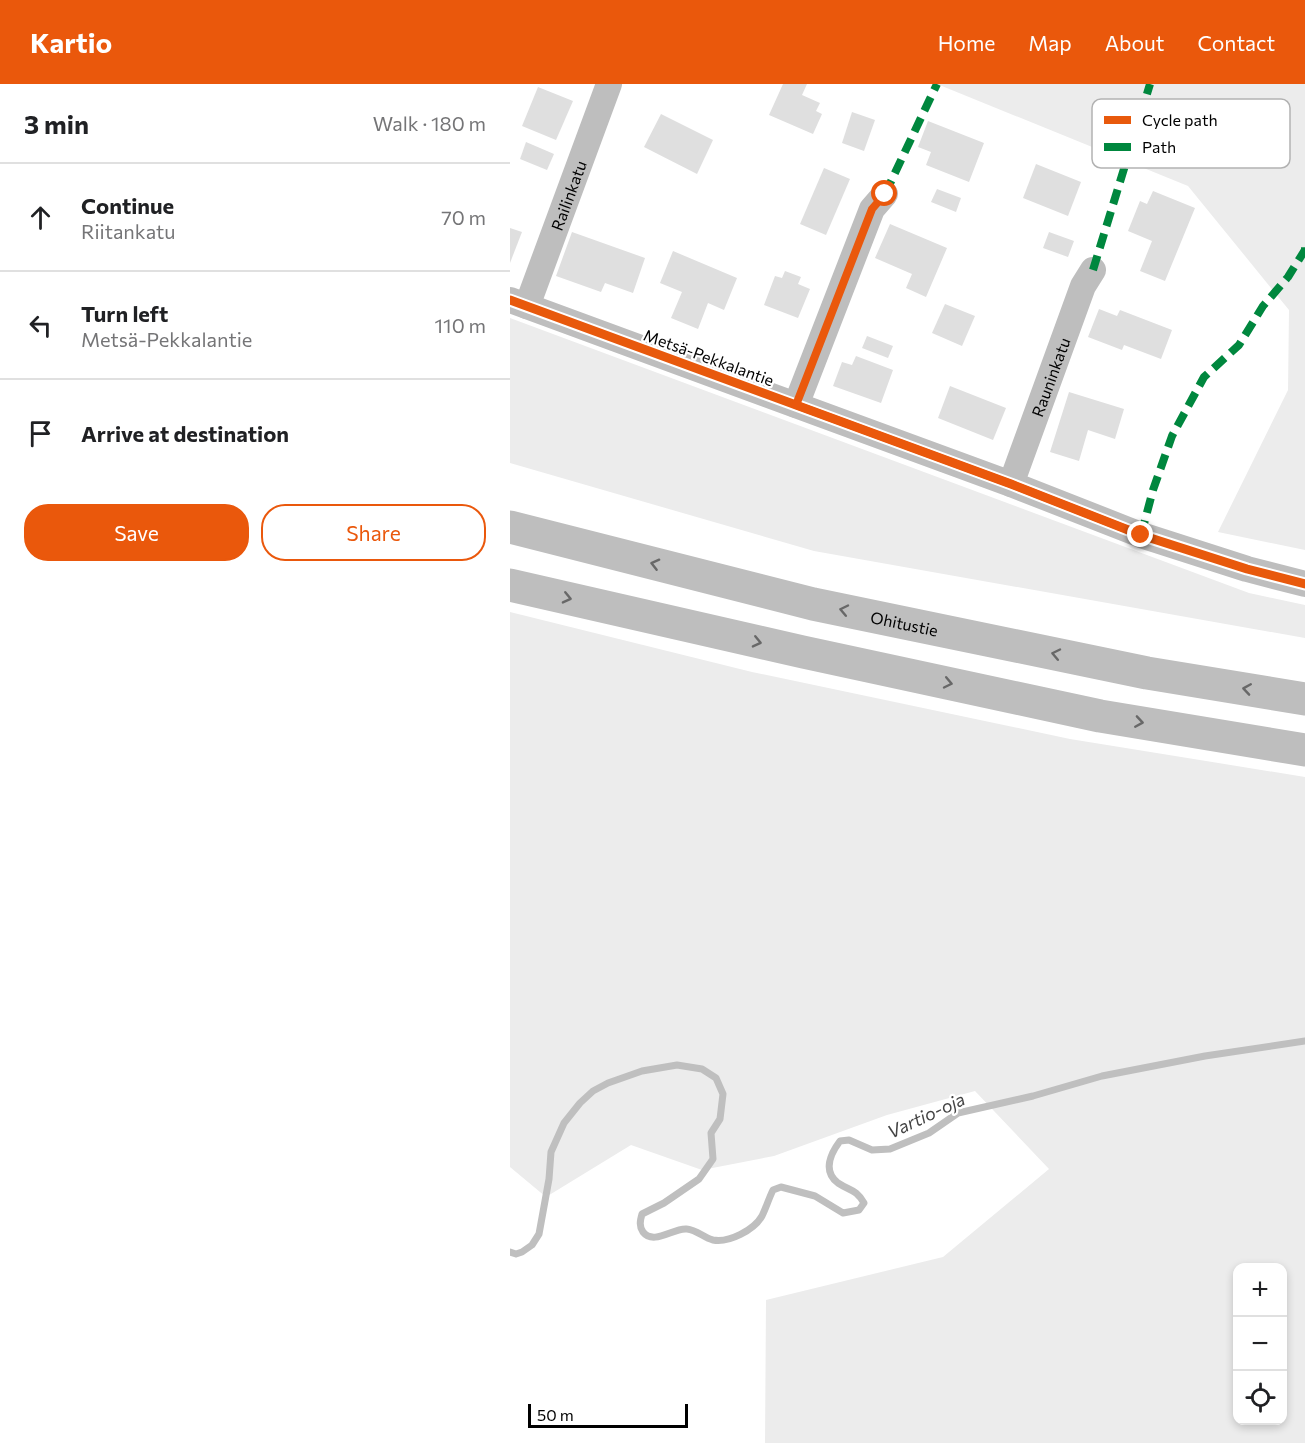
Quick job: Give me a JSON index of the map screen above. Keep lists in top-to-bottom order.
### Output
{
  "streets": {
    "highway": ["Ohitustie"],
    "street": ["Railinkatu", "Metsä-Pekkalantie", "Rauninkatu"]
  },
  "crossings": [
    ["Railinkatu", "Metsä-Pekkalantie"],
    ["Metsä-Pekkalantie", "Rauninkatu"]
  ],
  "water": ["Vartio-oja"],
  "legend": ["Cycle path", "Path"],
  "scale_bar": "50 m",
  "page": {
    "header": "Kartio",
    "nav": [
      "Home",
      "Map",
      "About",
      "Contact"
    ],
    "heading": ["3 min", "Walk · 180 m"],
    "list": [
      ["Continue", "Riitankatu", "70 m"],
      ["Turn left", "Metsä-Pekkalantie", "110 m"],
      "Arrive at destination"
    ],
    "buttons": ["Save", "Share"],
    "map_buttons": ["+", "−"],
    "scale": "50 m"
  }
}
